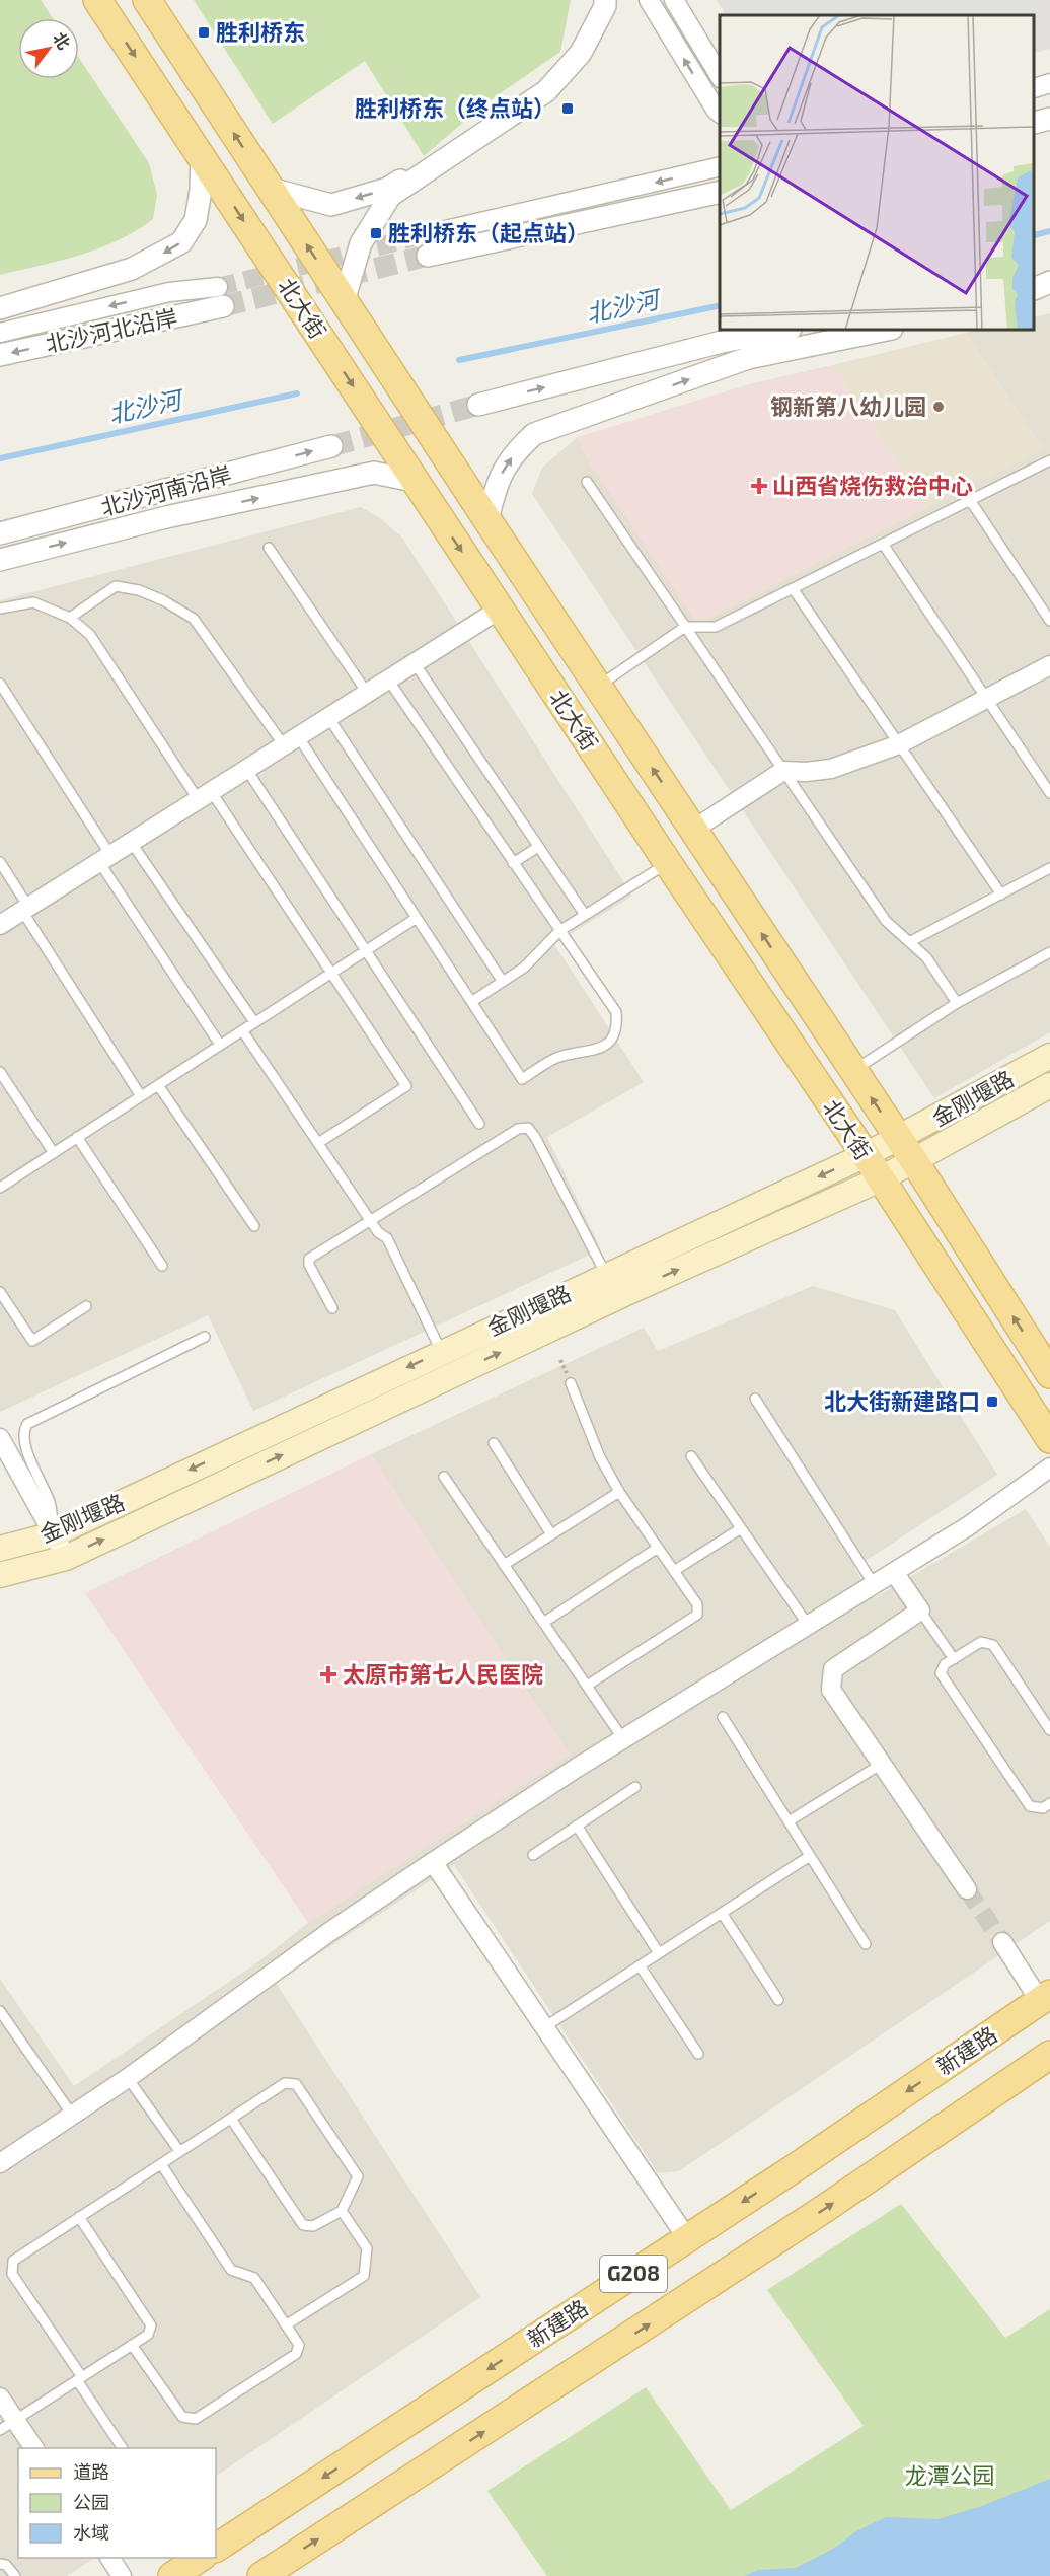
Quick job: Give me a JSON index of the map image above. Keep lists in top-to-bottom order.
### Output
{
  "streets": {
    "main road": [
      "北大街",
      "金刚堰路",
      "新建路",
      "G208"
    ],
    "street": ["北沙河北沿岸", "北沙河南沿岸"]
  },
  "crossings": [
    ["北大街", "金刚堰路"]
  ],
  "water": ["北沙河"],
  "parks": ["龙潭公园"],
  "places": {
    "transit": [
      "胜利桥东",
      "胜利桥东（终点站）",
      "胜利桥东（起点站）",
      "北大街新建路口"
    ],
    "other": ["钢新第八幼儿园"],
    "health": ["山西省烧伤救治中心", "太原市第七人民医院"]
  },
  "legend": ["道路", "公园", "水域"],
  "north": "top right"
}
